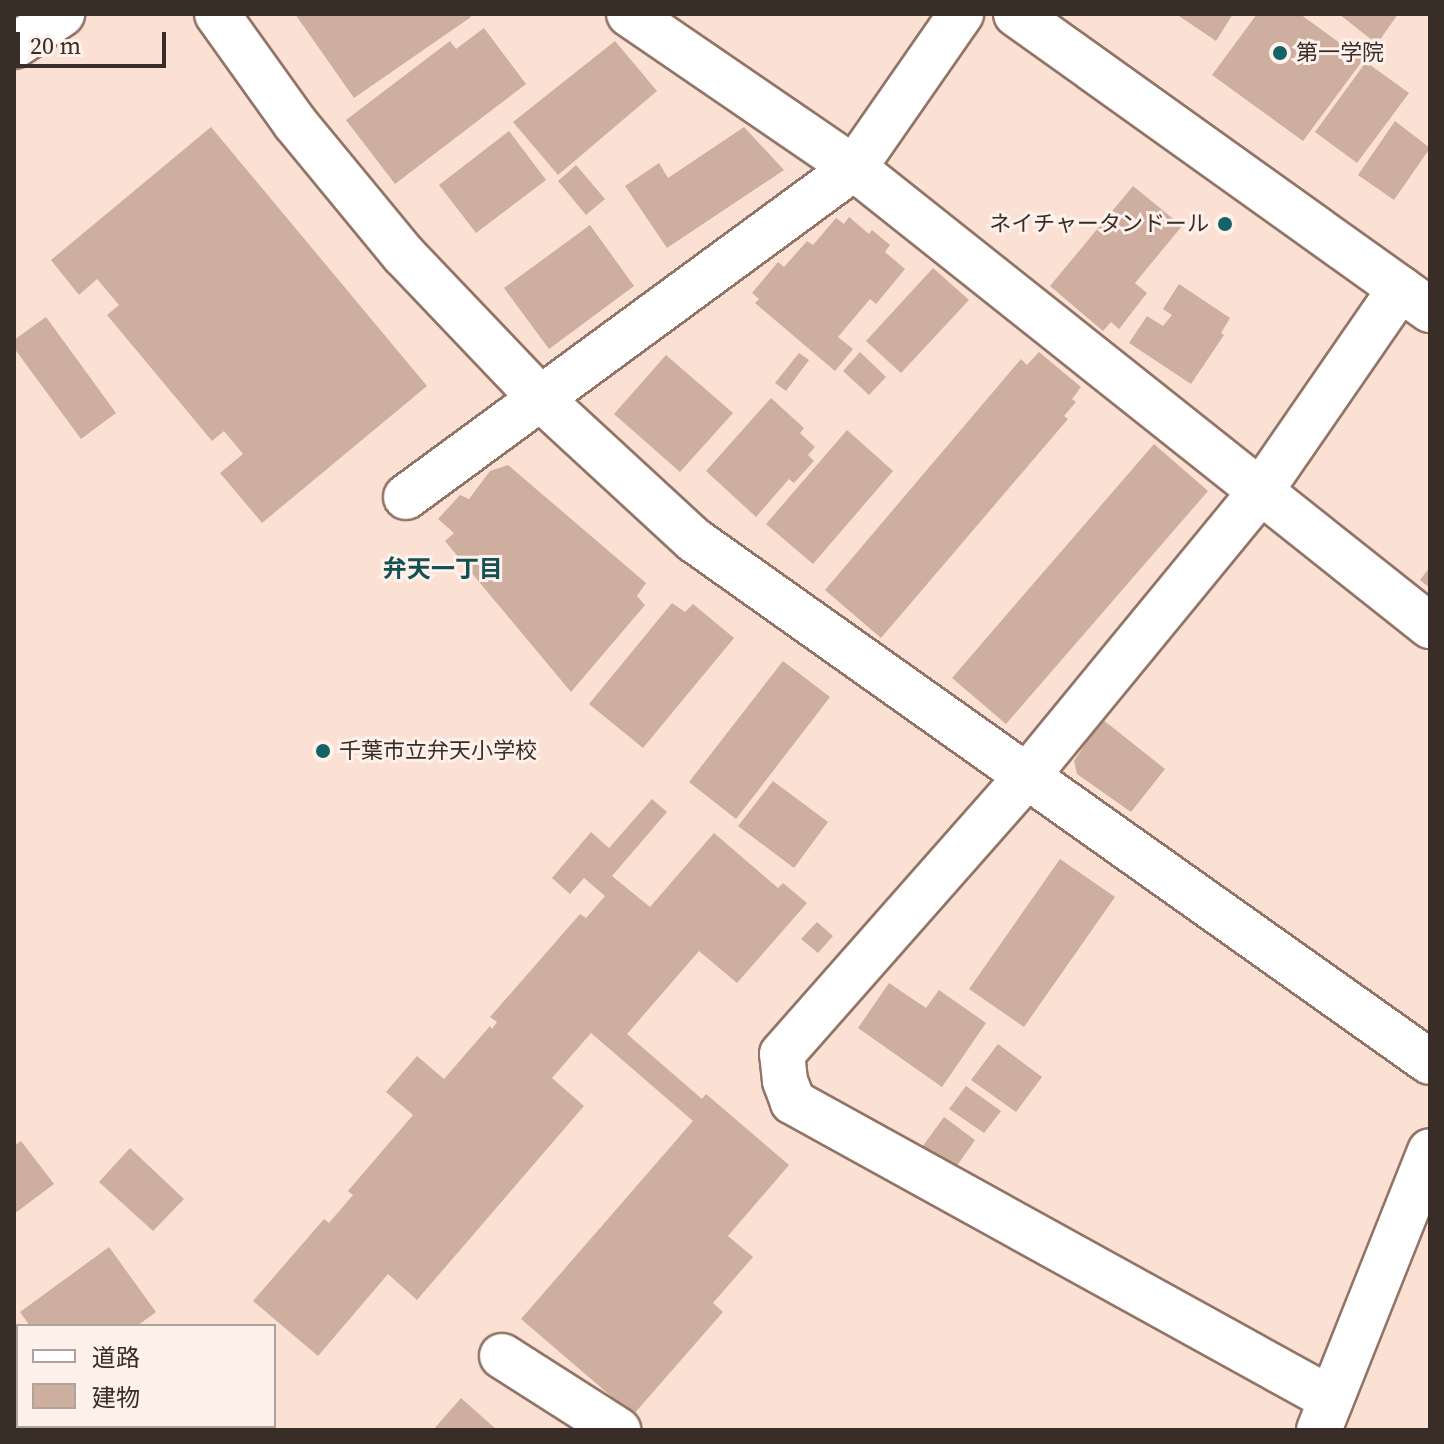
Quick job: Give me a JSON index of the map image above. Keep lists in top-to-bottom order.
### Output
{
  "districts": ["弁天一丁目"],
  "places": ["第一学院", "ネイチャータンドール", "千葉市立弁天小学校"],
  "legend": ["道路", "建物"],
  "scale_bar": "20 m"
}
